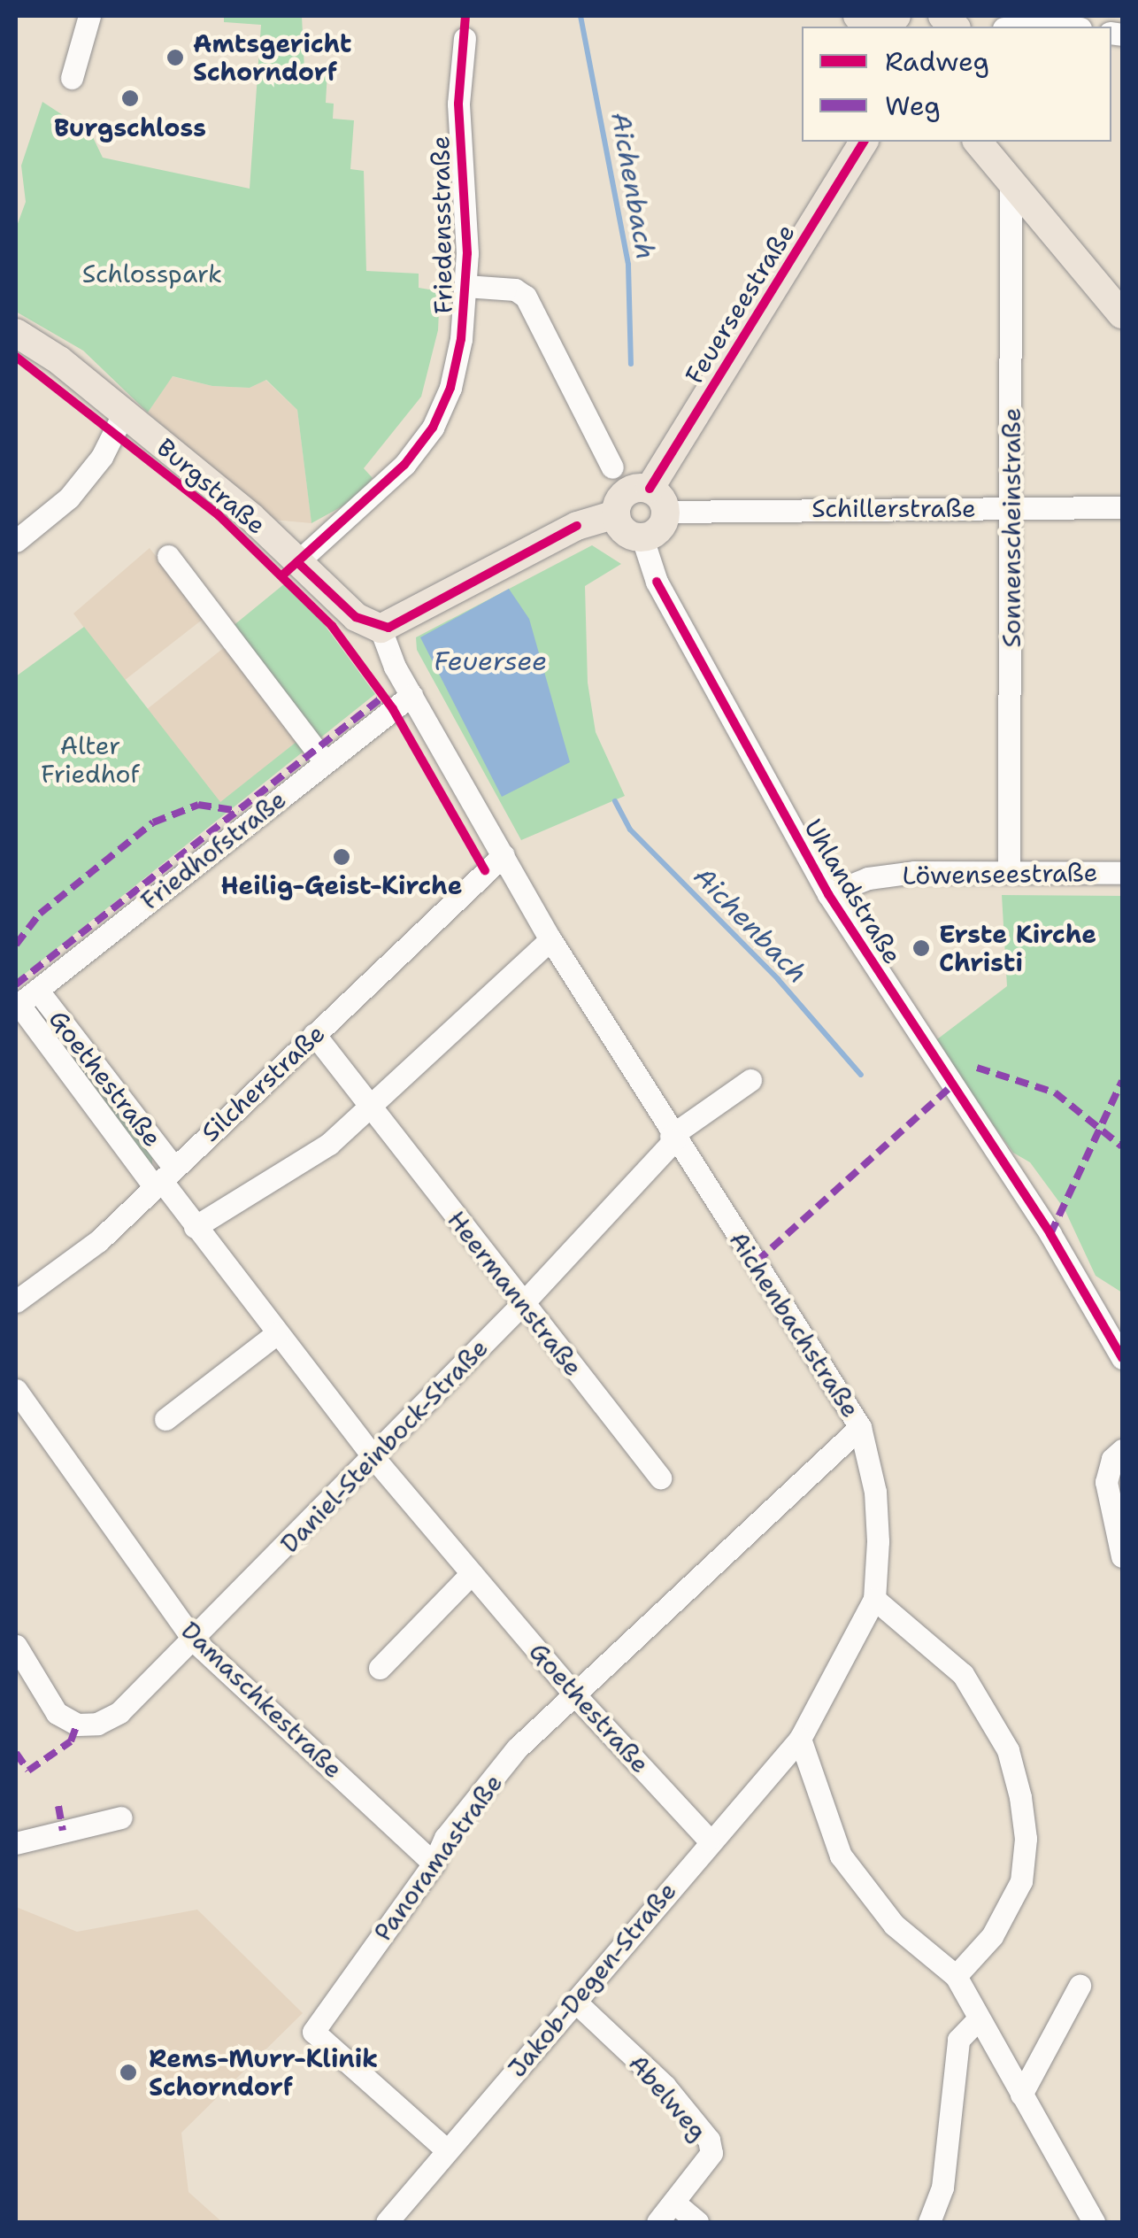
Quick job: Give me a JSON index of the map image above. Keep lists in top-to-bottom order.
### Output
{
  "streets": {
    "main road": ["Feuerseestraße", "Burgstraße"],
    "street": [
      "Friedensstraße",
      "Schillerstraße",
      "Sonnenscheinstraße",
      "Friedhofstraße",
      "Löwenseestraße",
      "Uhlandstraße",
      "Goethestraße",
      "Silcherstraße",
      "Heermannstraße",
      "Aichenbachstraße",
      "Daniel-Steinbock-Straße",
      "Damaschkestraße",
      "Panoramastraße",
      "Jakob-Degen-Straße",
      "Abelweg"
    ]
  },
  "crossings": [
    ["Friedensstraße", "Burgstraße"],
    ["Feuerseestraße", "Schillerstraße"],
    ["Feuerseestraße", "Uhlandstraße"],
    ["Schillerstraße", "Sonnenscheinstraße"],
    ["Schillerstraße", "Uhlandstraße"],
    ["Sonnenscheinstraße", "Löwenseestraße"],
    ["Friedhofstraße", "Goethestraße"],
    ["Friedhofstraße", "Aichenbachstraße"],
    ["Löwenseestraße", "Uhlandstraße"],
    ["Goethestraße", "Silcherstraße"],
    ["Goethestraße", "Daniel-Steinbock-Straße"],
    ["Goethestraße", "Panoramastraße"],
    ["Goethestraße", "Jakob-Degen-Straße"],
    ["Silcherstraße", "Heermannstraße"],
    ["Silcherstraße", "Aichenbachstraße"],
    ["Heermannstraße", "Daniel-Steinbock-Straße"],
    ["Aichenbachstraße", "Daniel-Steinbock-Straße"],
    ["Aichenbachstraße", "Panoramastraße"],
    ["Aichenbachstraße", "Jakob-Degen-Straße"],
    ["Daniel-Steinbock-Straße", "Damaschkestraße"],
    ["Damaschkestraße", "Panoramastraße"],
    ["Panoramastraße", "Jakob-Degen-Straße"],
    ["Jakob-Degen-Straße", "Abelweg"]
  ],
  "water": ["Aichenbach", "Feuersee"],
  "parks": ["Schlosspark", "Alter Friedhof"],
  "places": [
    "Amtsgericht Schorndorf",
    "Burgschloss",
    "Heilig-Geist-Kirche",
    "Erste Kirche Christi",
    "Rems-Murr-Klinik Schorndorf"
  ],
  "legend": ["Radweg", "Weg"]
}
